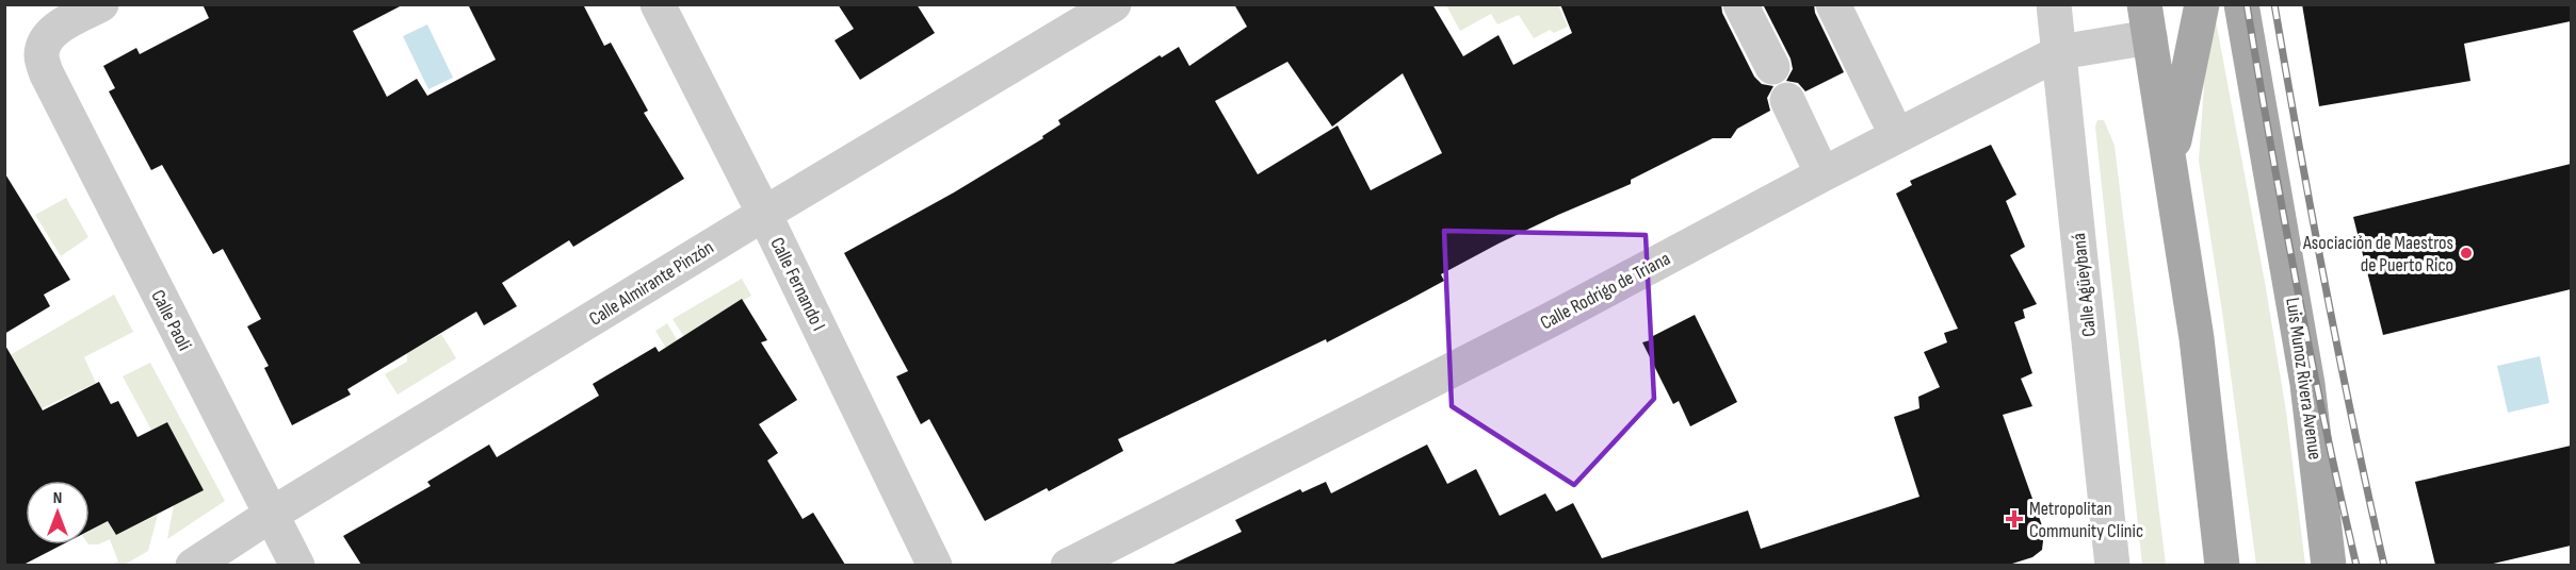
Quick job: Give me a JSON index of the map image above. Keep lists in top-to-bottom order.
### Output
{
  "streets": {
    "main road": ["Luis Munoz Rivera Avenue"],
    "street": [
      "Calle Almirante Pinzón",
      "Calle Fernando I",
      "Calle Agüeybaná",
      "Calle Rodrigo de Triana",
      "Calle Paoli"
    ]
  },
  "crossings": [
    ["Calle Almirante Pinzón", "Calle Fernando I"],
    ["Calle Almirante Pinzón", "Calle Paoli"],
    ["Calle Agüeybaná", "Calle Rodrigo de Triana"]
  ],
  "places": {
    "other": ["Asociación de Maestros de Puerto Rico"],
    "health": ["Metropolitan Community Clinic"]
  },
  "north": "top"
}
